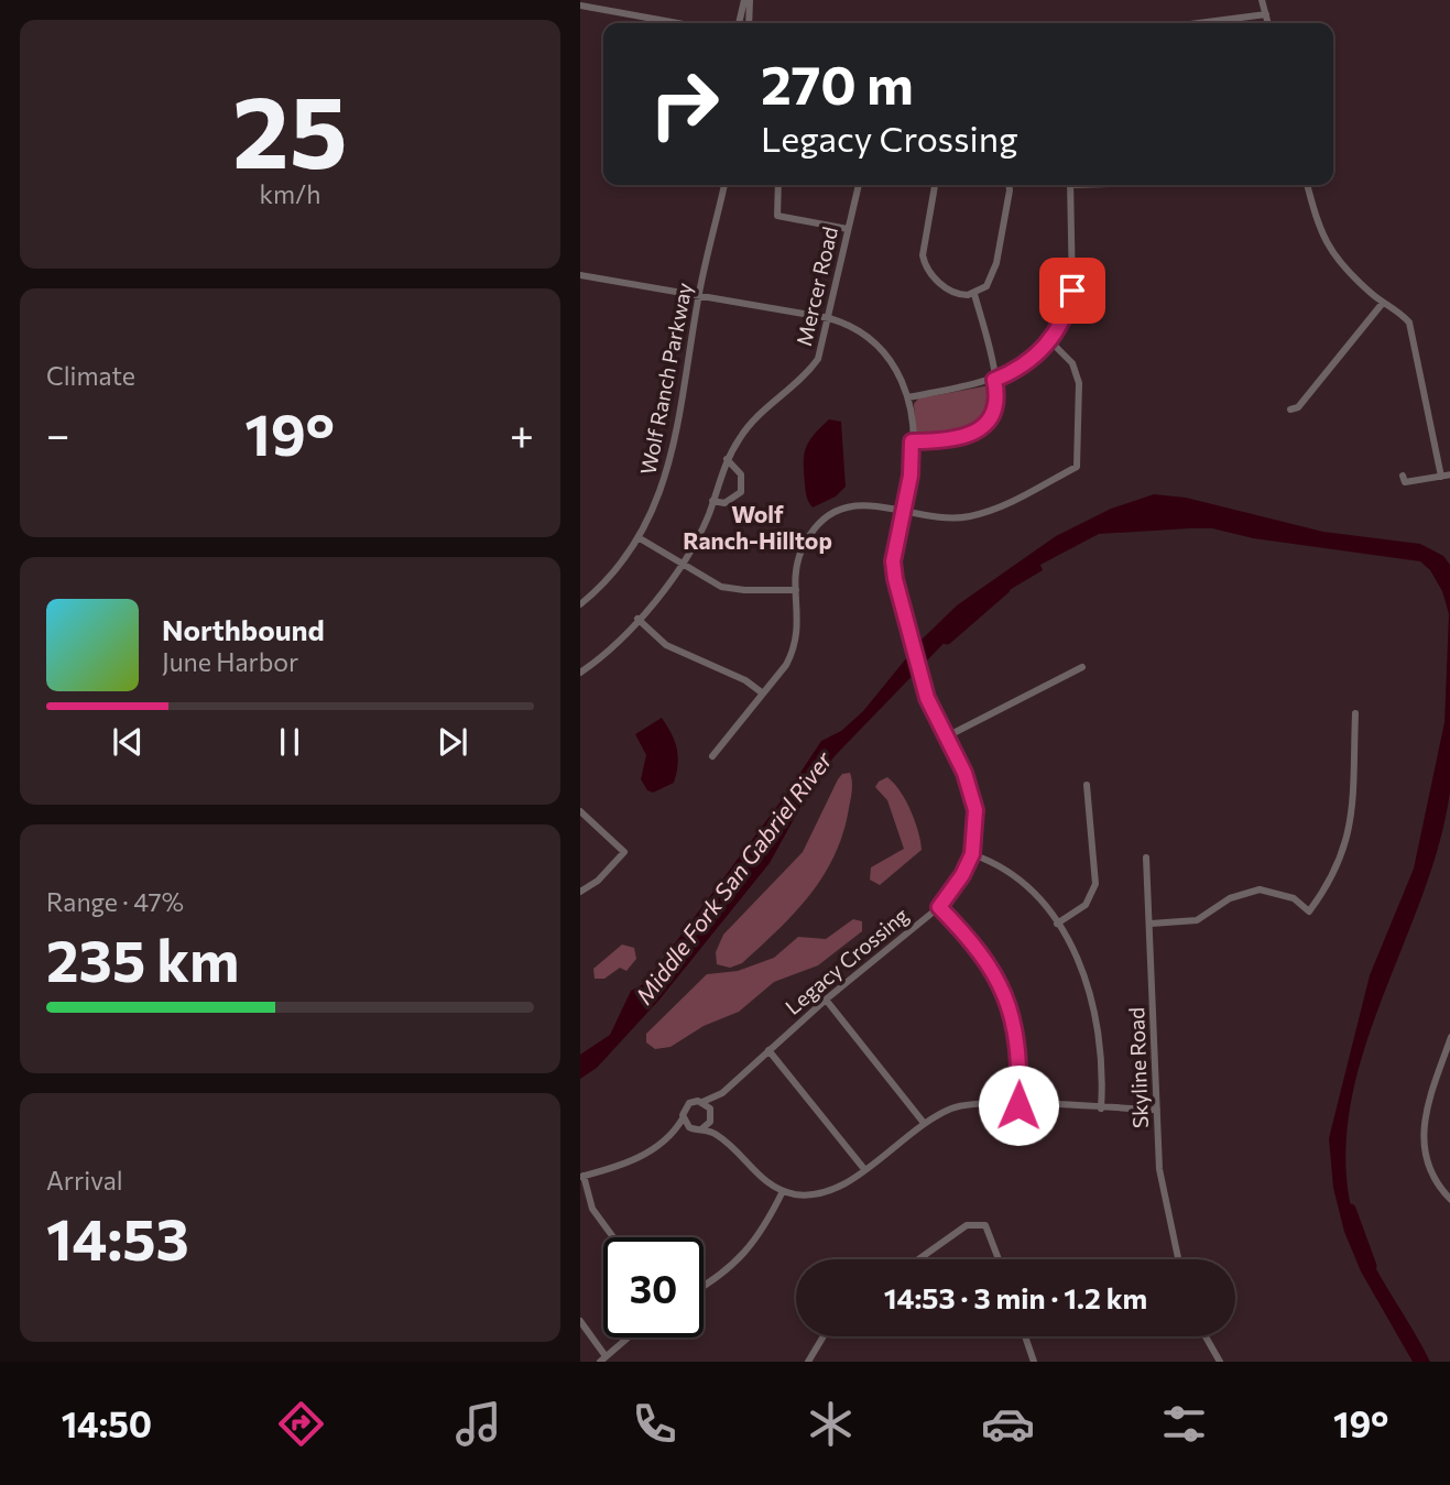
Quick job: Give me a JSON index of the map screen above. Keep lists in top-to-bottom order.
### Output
{
  "streets": {
    "street": [
      "Mercer Road",
      "Wolf Ranch Parkway",
      "Legacy Crossing",
      "Skyline Road"
    ]
  },
  "crossings": [
    ["Mercer Road", "Legacy Crossing"],
    ["Wolf Ranch Parkway", "Legacy Crossing"]
  ],
  "districts": ["Wolf Ranch-Hilltop"],
  "water": ["Middle Fork San Gabriel River"],
  "page": {
    "tile": [
      ["25", "km/h"],
      "Climate",
      ["Range · 47%", "235 km"],
      ["Arrival", "14:53"]
    ],
    "turn": ["270 m", "Legacy Crossing"],
    "heat": ["−", "19°", "+"],
    "song": ["Northbound", "June Harbor"],
    "limit": "30",
    "trip": "14:53 · 3 min · 1.2 km",
    "tabs": ["14:50", "19°"]
  }
}
